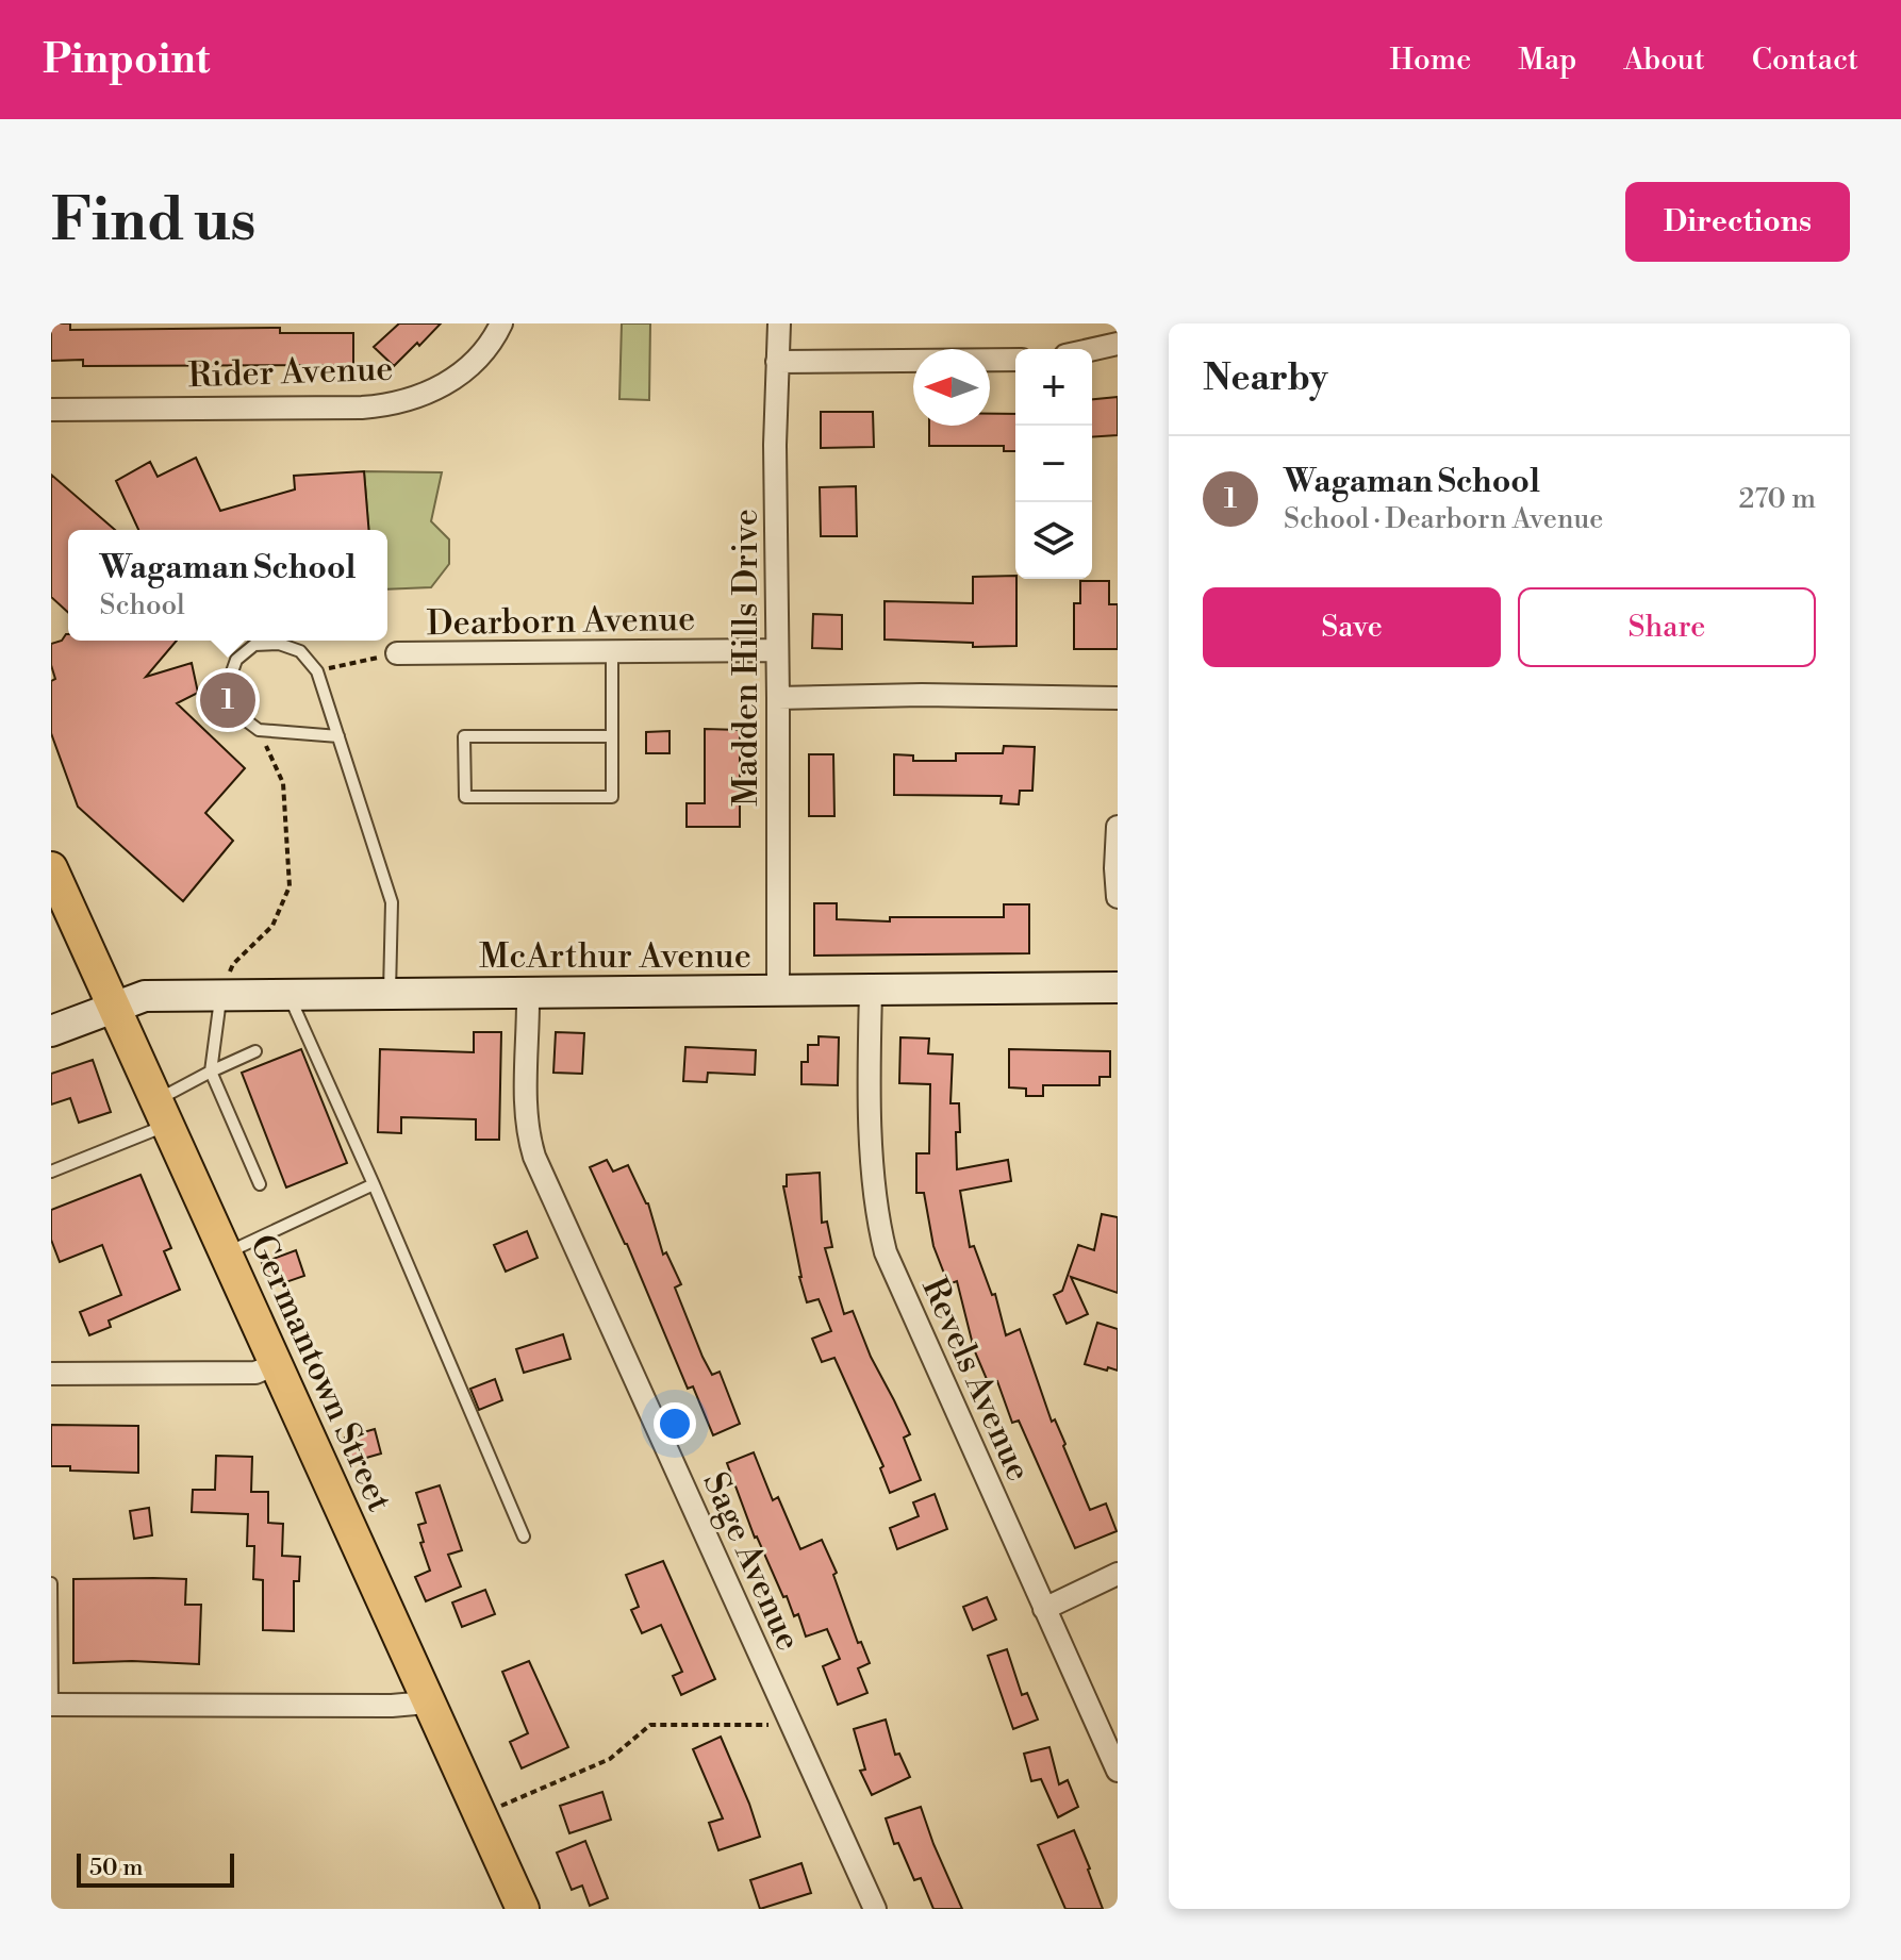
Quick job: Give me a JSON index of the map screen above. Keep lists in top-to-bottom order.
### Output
{
  "streets": {
    "main road": ["Germantown Street"],
    "street": [
      "Rider Avenue",
      "Dearborn Avenue",
      "Madden Hills Drive",
      "McArthur Avenue",
      "Revels Avenue",
      "Sage Avenue"
    ]
  },
  "crossings": [
    ["Dearborn Avenue", "Madden Hills Drive"],
    ["Madden Hills Drive", "McArthur Avenue"],
    ["McArthur Avenue", "Germantown Street"],
    ["McArthur Avenue", "Revels Avenue"],
    ["McArthur Avenue", "Sage Avenue"]
  ],
  "scale_bar": "50 m",
  "north": "left",
  "page": {
    "header": "Pinpoint",
    "nav": [
      "Home",
      "Map",
      "About",
      "Contact"
    ],
    "buttons": [
      "Directions",
      ["Save", "Share"]
    ],
    "title": "Find us",
    "heading": "Nearby",
    "map_buttons": ["+", "−"],
    "list": [
      {
        "mark": "1",
        "name": "Wagaman School",
        "note": "School · Dearborn Avenue",
        "value": "270 m"
      }
    ],
    "popup": ["Wagaman School", "School"],
    "pins": "1",
    "scale": "50 m"
  }
}
